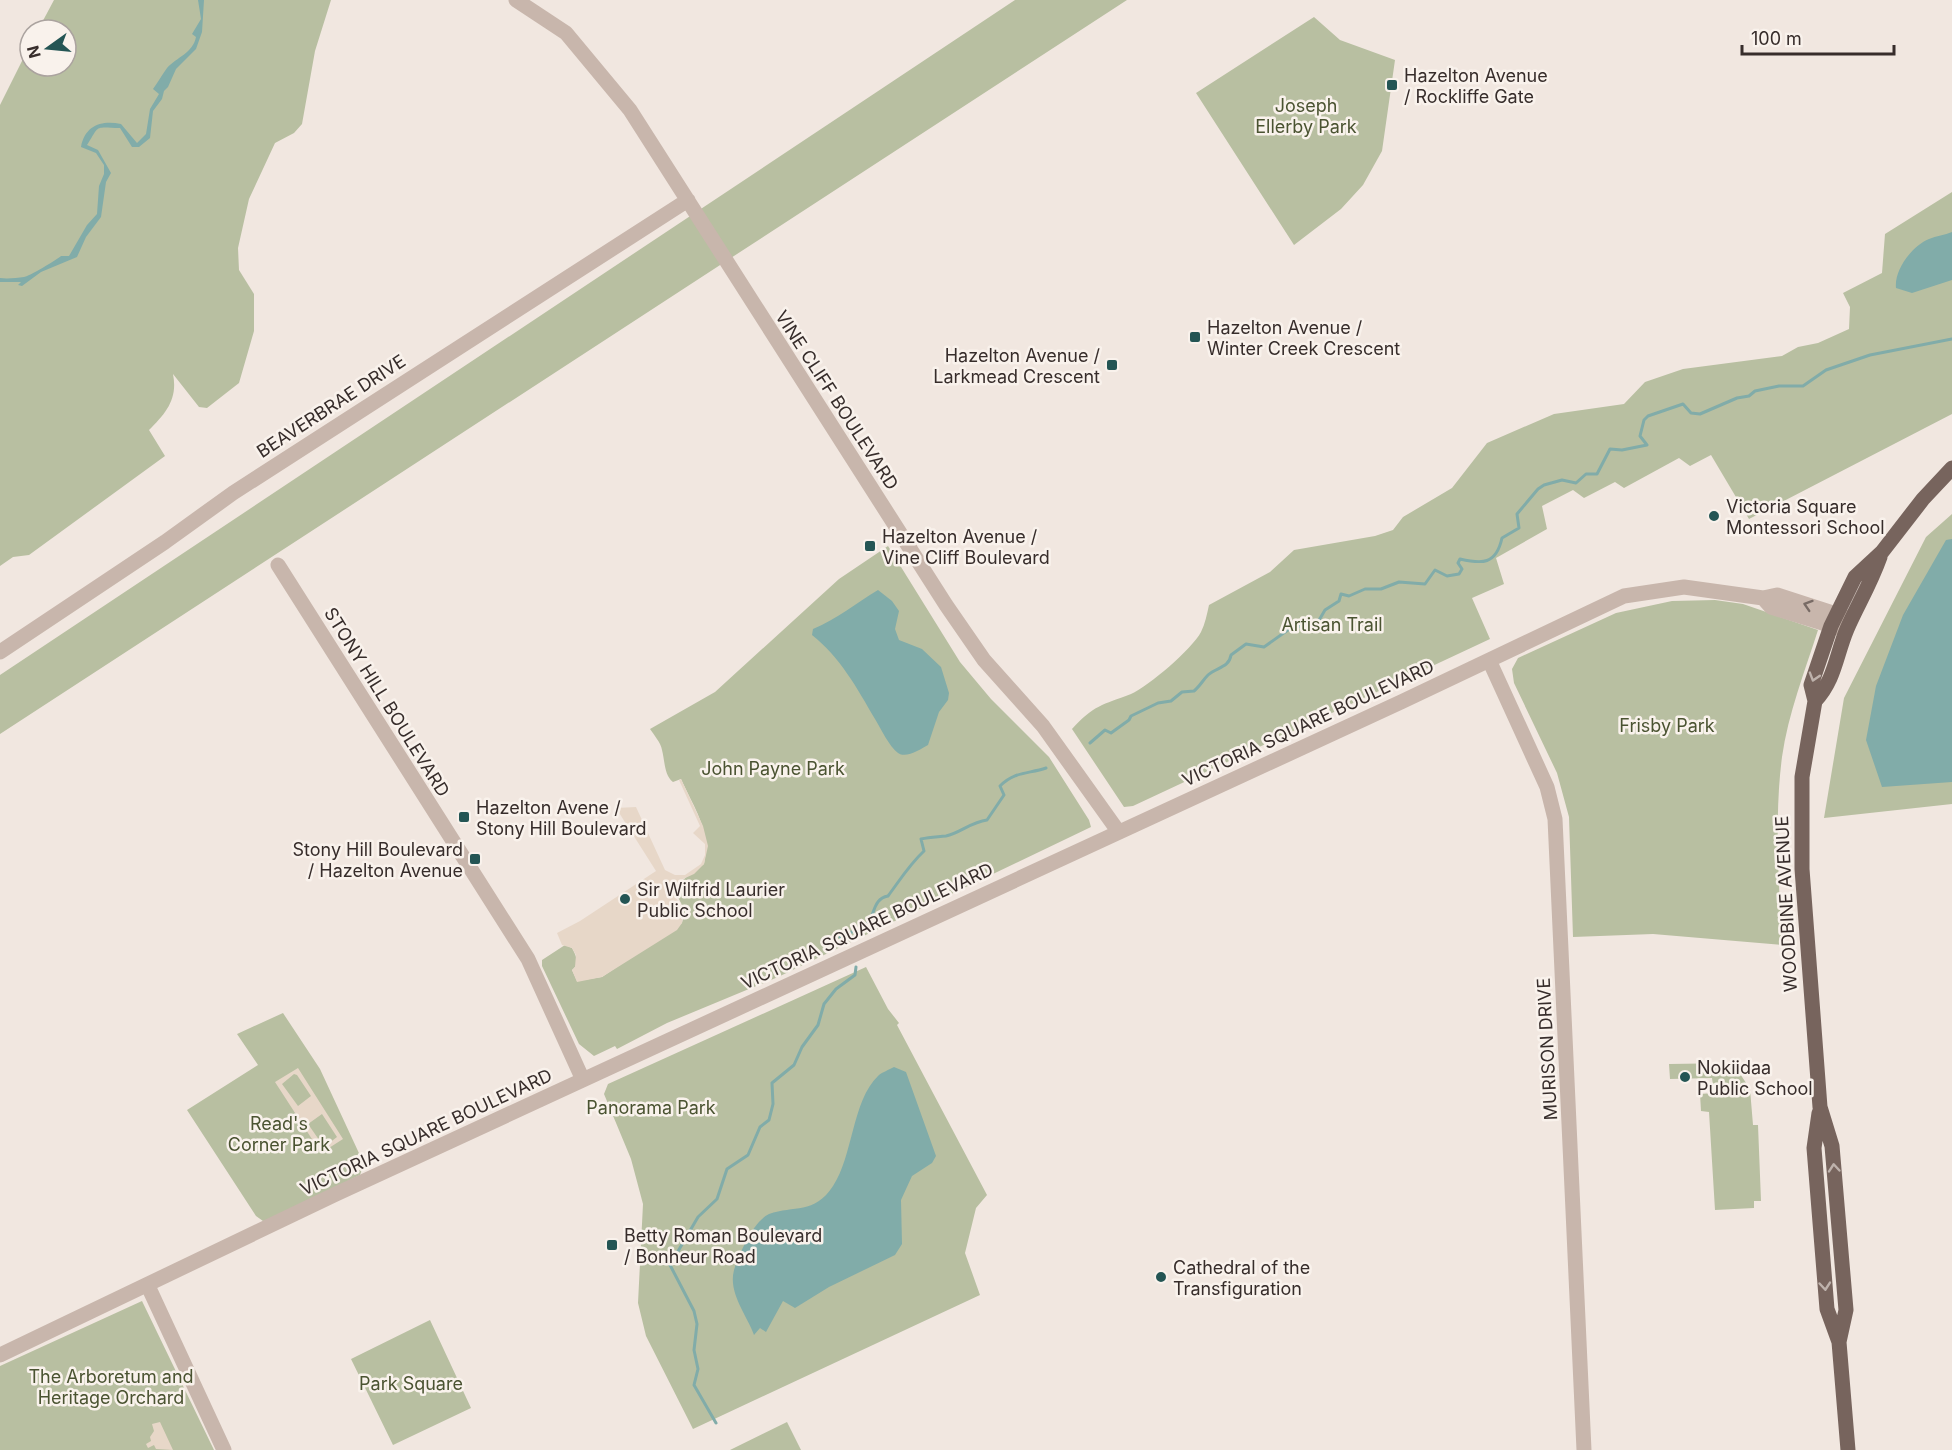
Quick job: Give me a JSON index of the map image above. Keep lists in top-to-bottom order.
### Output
{
  "streets": {
    "main road": ["WOODBINE AVENUE"],
    "street": [
      "VINE CLIFF BOULEVARD",
      "BEAVERBRAE DRIVE",
      "STONY HILL BOULEVARD",
      "VICTORIA SQUARE BOULEVARD",
      "MURISON DRIVE"
    ]
  },
  "crossings": [
    ["VINE CLIFF BOULEVARD", "BEAVERBRAE DRIVE"],
    ["VINE CLIFF BOULEVARD", "VICTORIA SQUARE BOULEVARD"],
    ["STONY HILL BOULEVARD", "VICTORIA SQUARE BOULEVARD"],
    ["VICTORIA SQUARE BOULEVARD", "WOODBINE AVENUE"],
    ["VICTORIA SQUARE BOULEVARD", "MURISON DRIVE"]
  ],
  "parks": [
    "Joseph Ellerby Park",
    "Artisan Trail",
    "Frisby Park",
    "John Payne Park",
    "Panorama Park",
    "Read's Corner Park",
    "The Arboretum and Heritage Orchard",
    "Park Square"
  ],
  "places": {
    "transit": [
      "Hazelton Avenue / Rockliffe Gate",
      "Hazelton Avenue / Winter Creek Crescent",
      "Hazelton Avenue / Larkmead Crescent",
      "Hazelton Avenue / Vine Cliff Boulevard",
      "Hazelton Avene / Stony Hill Boulevard",
      "Stony Hill Boulevard / Hazelton Avenue",
      "Betty Roman Boulevard / Bonheur Road"
    ],
    "other": [
      "Victoria Square Montessori School",
      "Sir Wilfrid Laurier Public School",
      "Nokiidaa Public School",
      "Cathedral of the Transfiguration"
    ]
  },
  "scale_bar": "100 m",
  "north": "left"
}
